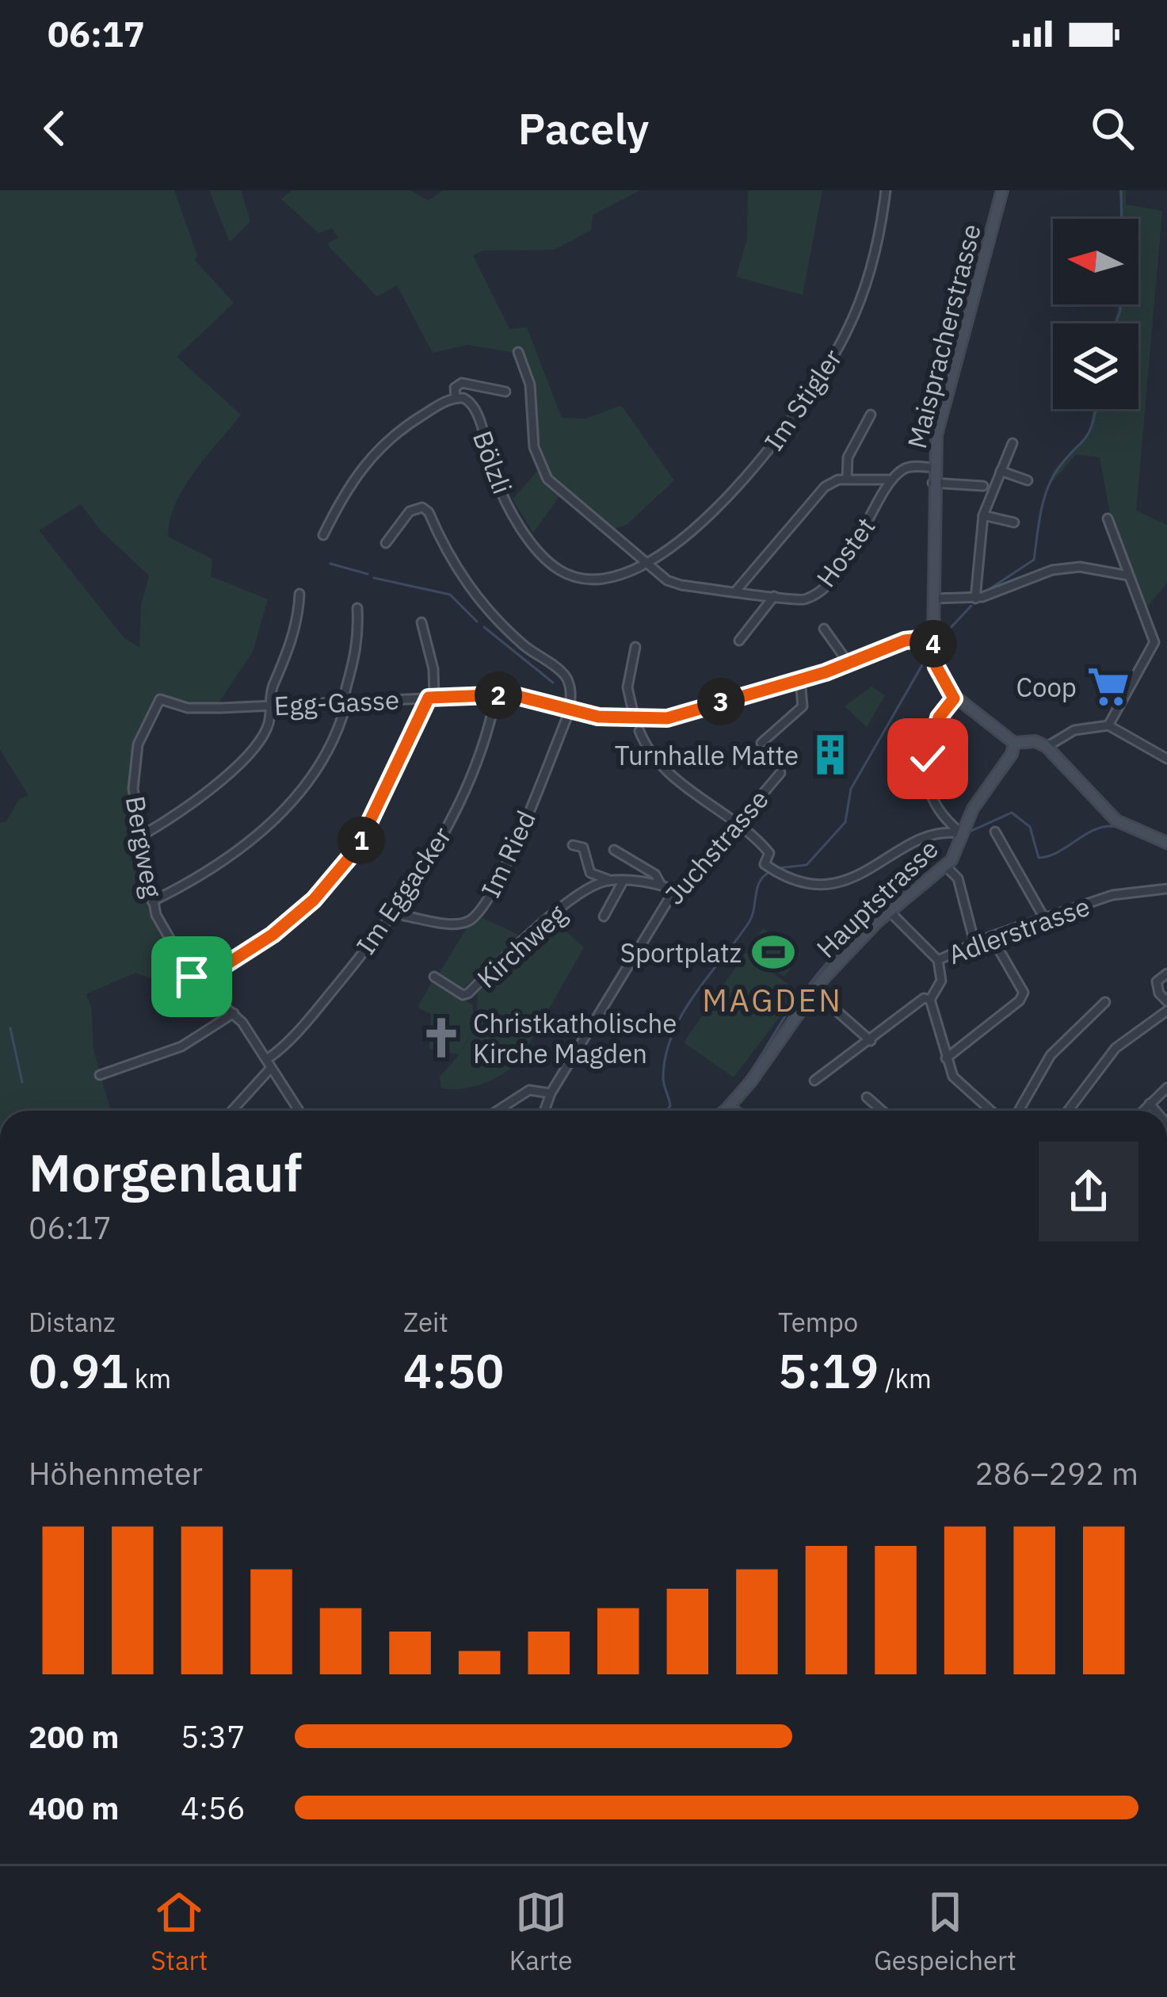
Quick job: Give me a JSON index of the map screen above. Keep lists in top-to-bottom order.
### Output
{
  "streets": {
    "main road": ["Maispracherstrasse", "Hauptstrasse"],
    "street": [
      "Im Stigler",
      "Bölzli",
      "Hostet",
      "Egg-Gasse",
      "Bergweg",
      "Juchstrasse",
      "Im Ried",
      "Im Eggacker",
      "Adlerstrasse",
      "Kirchweg"
    ]
  },
  "crossings": [
    ["Maispracherstrasse", "Egg-Gasse"],
    ["Maispracherstrasse", "Hauptstrasse"],
    ["Im Stigler", "Bölzli"],
    ["Im Stigler", "Hostet"],
    ["Bölzli", "Hostet"],
    ["Egg-Gasse", "Bergweg"],
    ["Egg-Gasse", "Im Ried"],
    ["Egg-Gasse", "Im Eggacker"],
    ["Egg-Gasse", "Hauptstrasse"],
    ["Bergweg", "Im Eggacker"],
    ["Im Ried", "Im Eggacker"],
    ["Hauptstrasse", "Adlerstrasse"]
  ],
  "districts": ["MAGDEN"],
  "places": {
    "supermarket": ["Coop"],
    "building": ["Turnhalle Matte"],
    "sports": ["Sportplatz"],
    "church": ["Christkatholische Kirche Magden"]
  },
  "north": "left",
  "page": {
    "status": "06:17",
    "header": "Pacely",
    "pins": [
      "4",
      "2",
      "3",
      "1"
    ],
    "heading": ["Morgenlauf", "06:17"],
    "stats": [
      ["Distanz", "0.91 km"],
      ["Zeit", "4:50"],
      ["Tempo", "5:19 /km"]
    ],
    "chart": ["Höhenmeter", "286–292 m"],
    "list": [
      {
        "name": "200 m",
        "note": "5:37"
      },
      {
        "name": "400 m",
        "note": "4:56"
      }
    ],
    "tabs": ["Start", "Karte", "Gespeichert"]
  }
}
